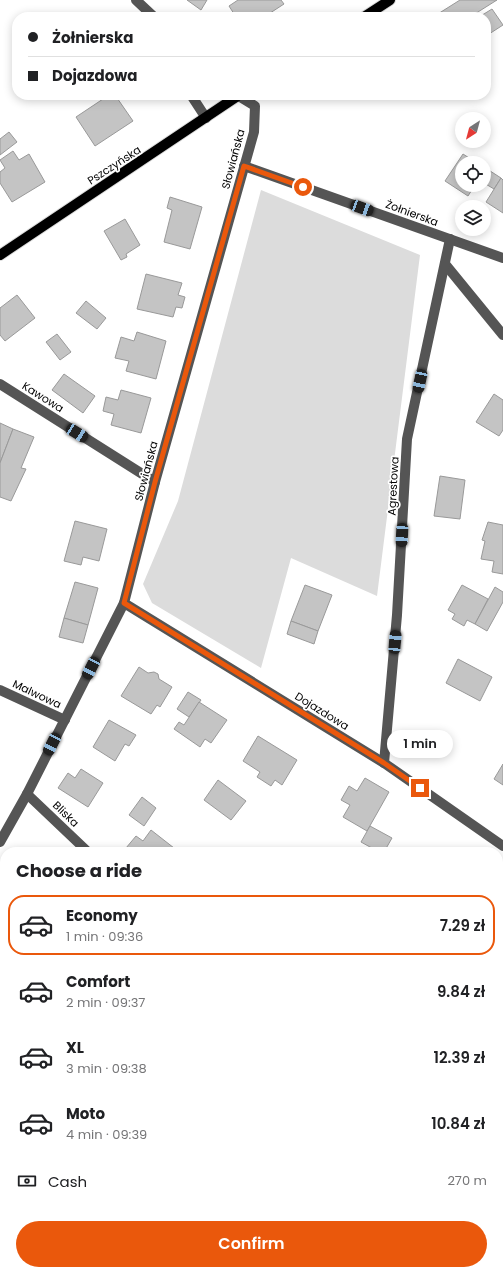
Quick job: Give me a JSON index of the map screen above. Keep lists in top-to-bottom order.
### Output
{
  "streets": {
    "main road": ["Pszczyńska"],
    "street": [
      "Słowiańska",
      "Żołnierska",
      "Kawowa",
      "Agrestowa",
      "Malwowa",
      "Dojazdowa",
      "Bliska"
    ]
  },
  "crossings": [
    ["Słowiańska", "Żołnierska"],
    ["Słowiańska", "Kawowa"],
    ["Słowiańska", "Malwowa"],
    ["Słowiańska", "Dojazdowa"],
    ["Słowiańska", "Bliska"],
    ["Żołnierska", "Agrestowa"],
    ["Agrestowa", "Dojazdowa"]
  ],
  "north": "bottom left",
  "page": {
    "banner": ["Żołnierska", "Dojazdowa"],
    "bubble": "1 min",
    "heading": "Choose a ride",
    "list": [
      {
        "name": "Economy",
        "note": "1 min · 09:36",
        "value": "7.29 zł"
      },
      {
        "name": "Comfort",
        "note": "2 min · 09:37",
        "value": "9.84 zł"
      },
      {
        "name": "XL",
        "note": "3 min · 09:38",
        "value": "12.39 zł"
      },
      {
        "name": "Moto",
        "note": "4 min · 09:39",
        "value": "10.84 zł"
      }
    ],
    "pay": ["Cash", "270 m"],
    "buttons": "Confirm"
  }
}
